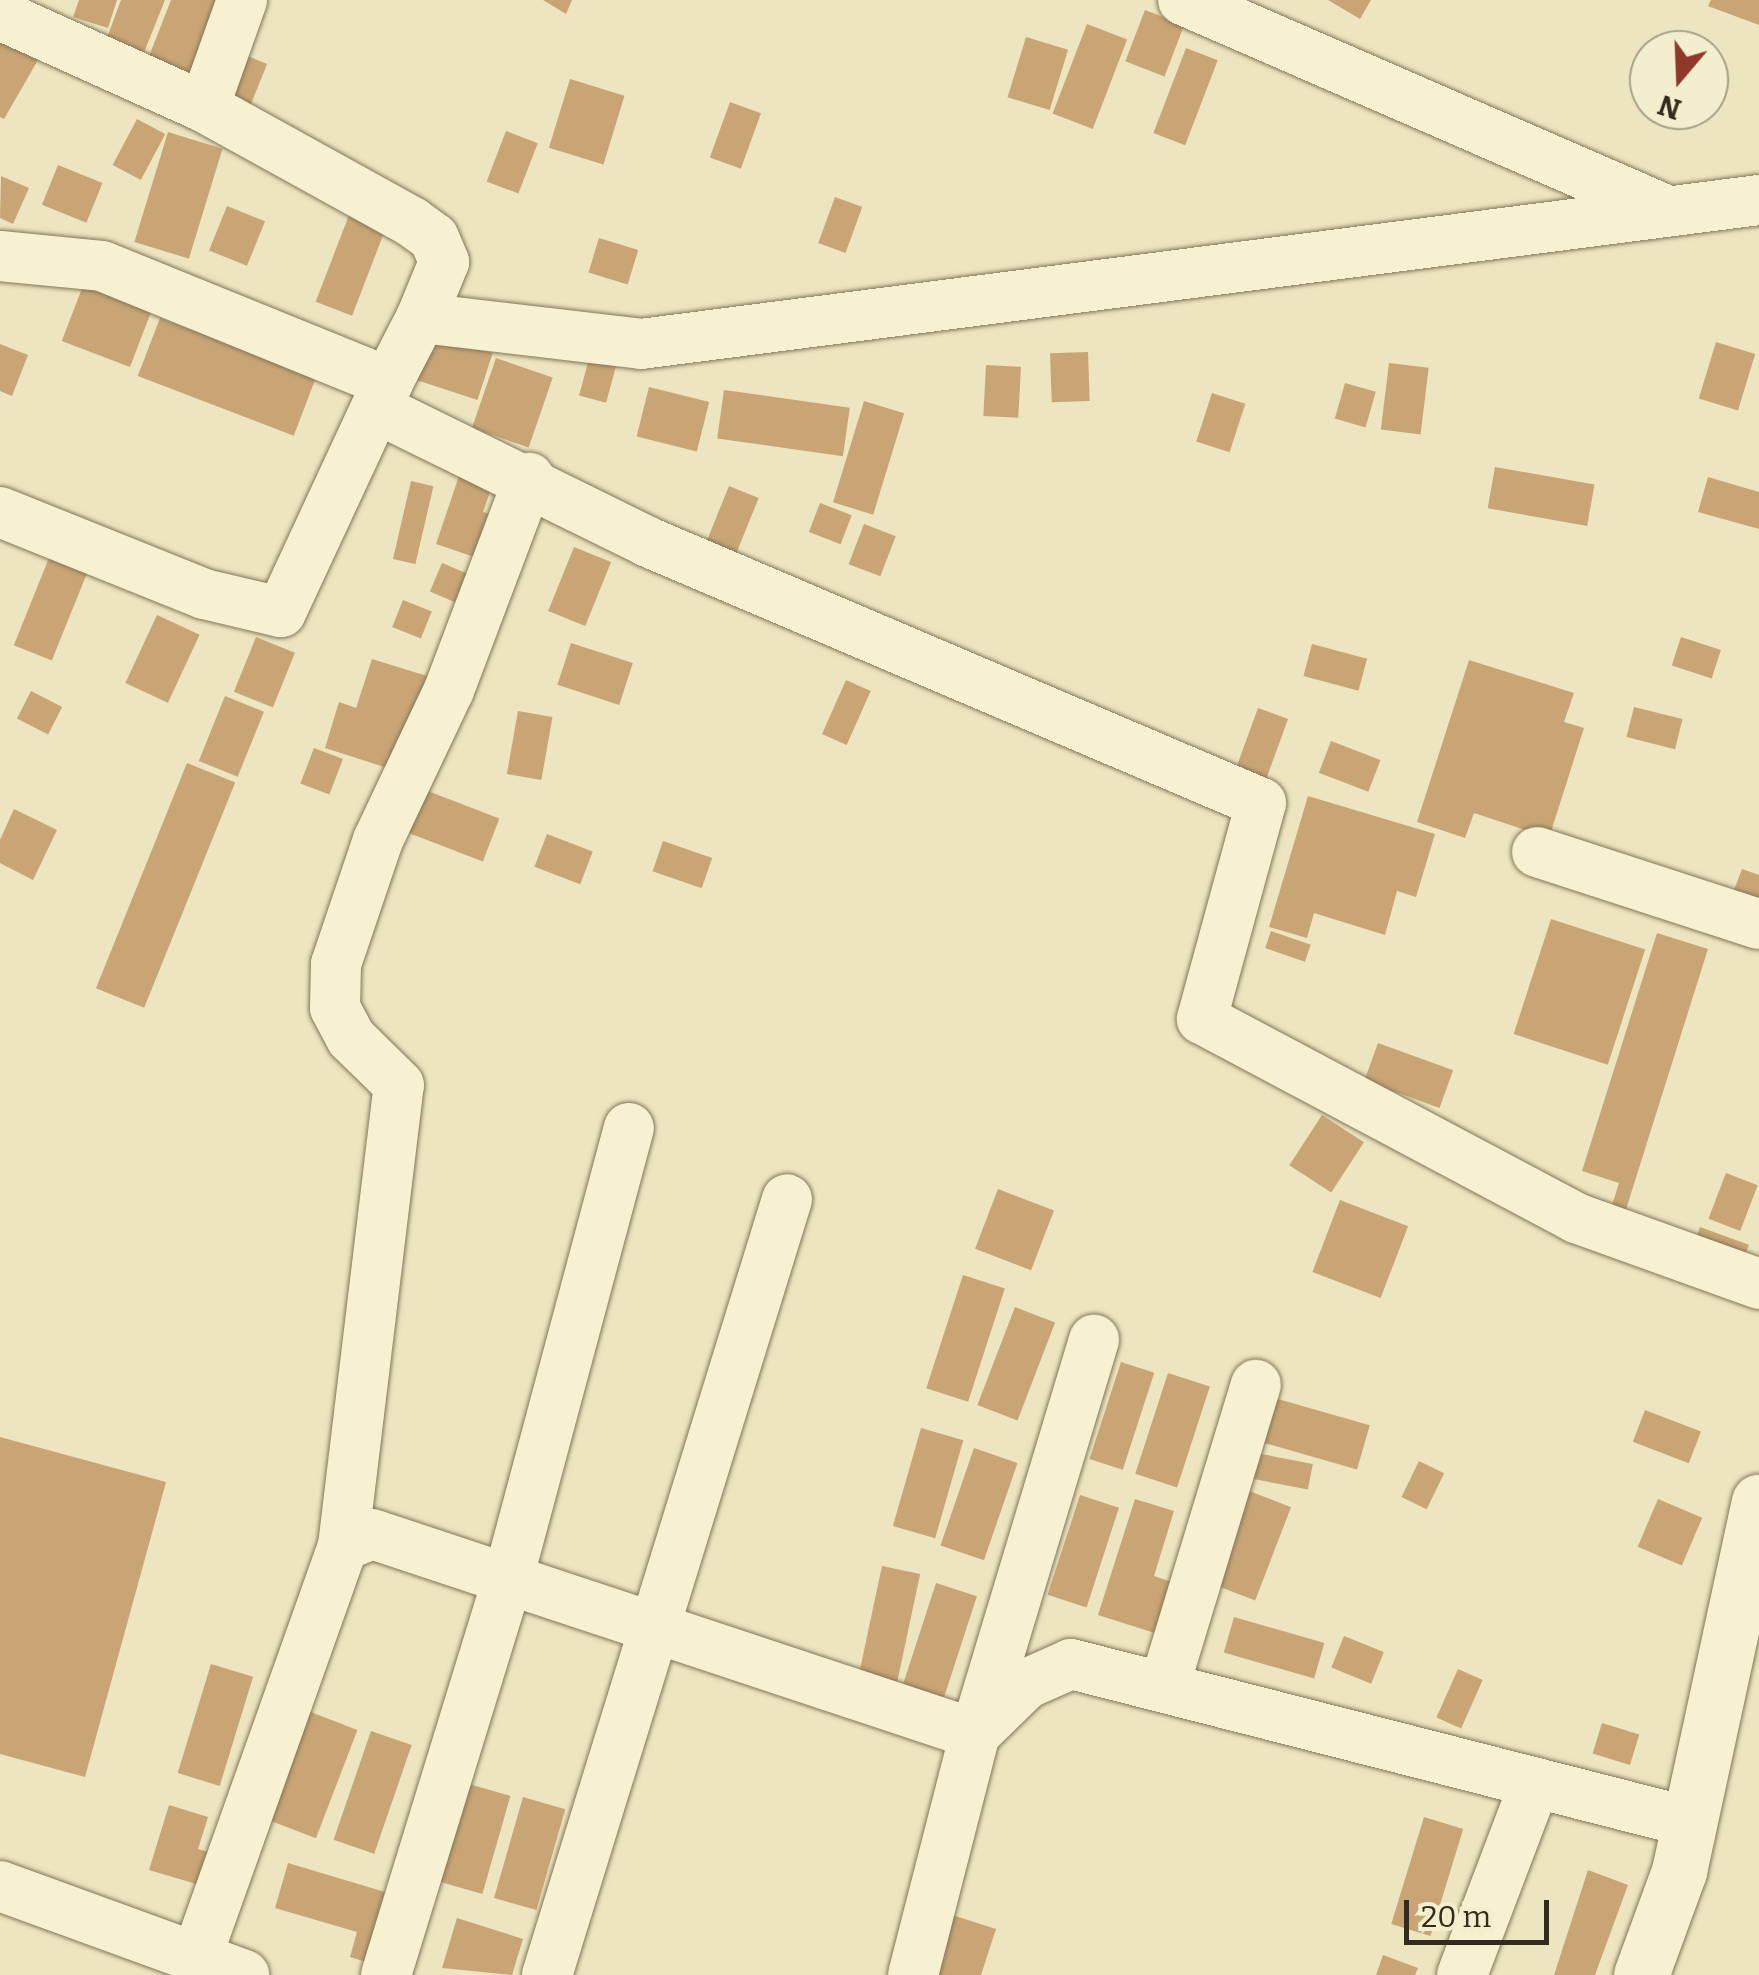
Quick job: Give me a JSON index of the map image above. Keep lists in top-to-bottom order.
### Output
{
  "scale_bar": "20 m",
  "north": "bottom"
}
